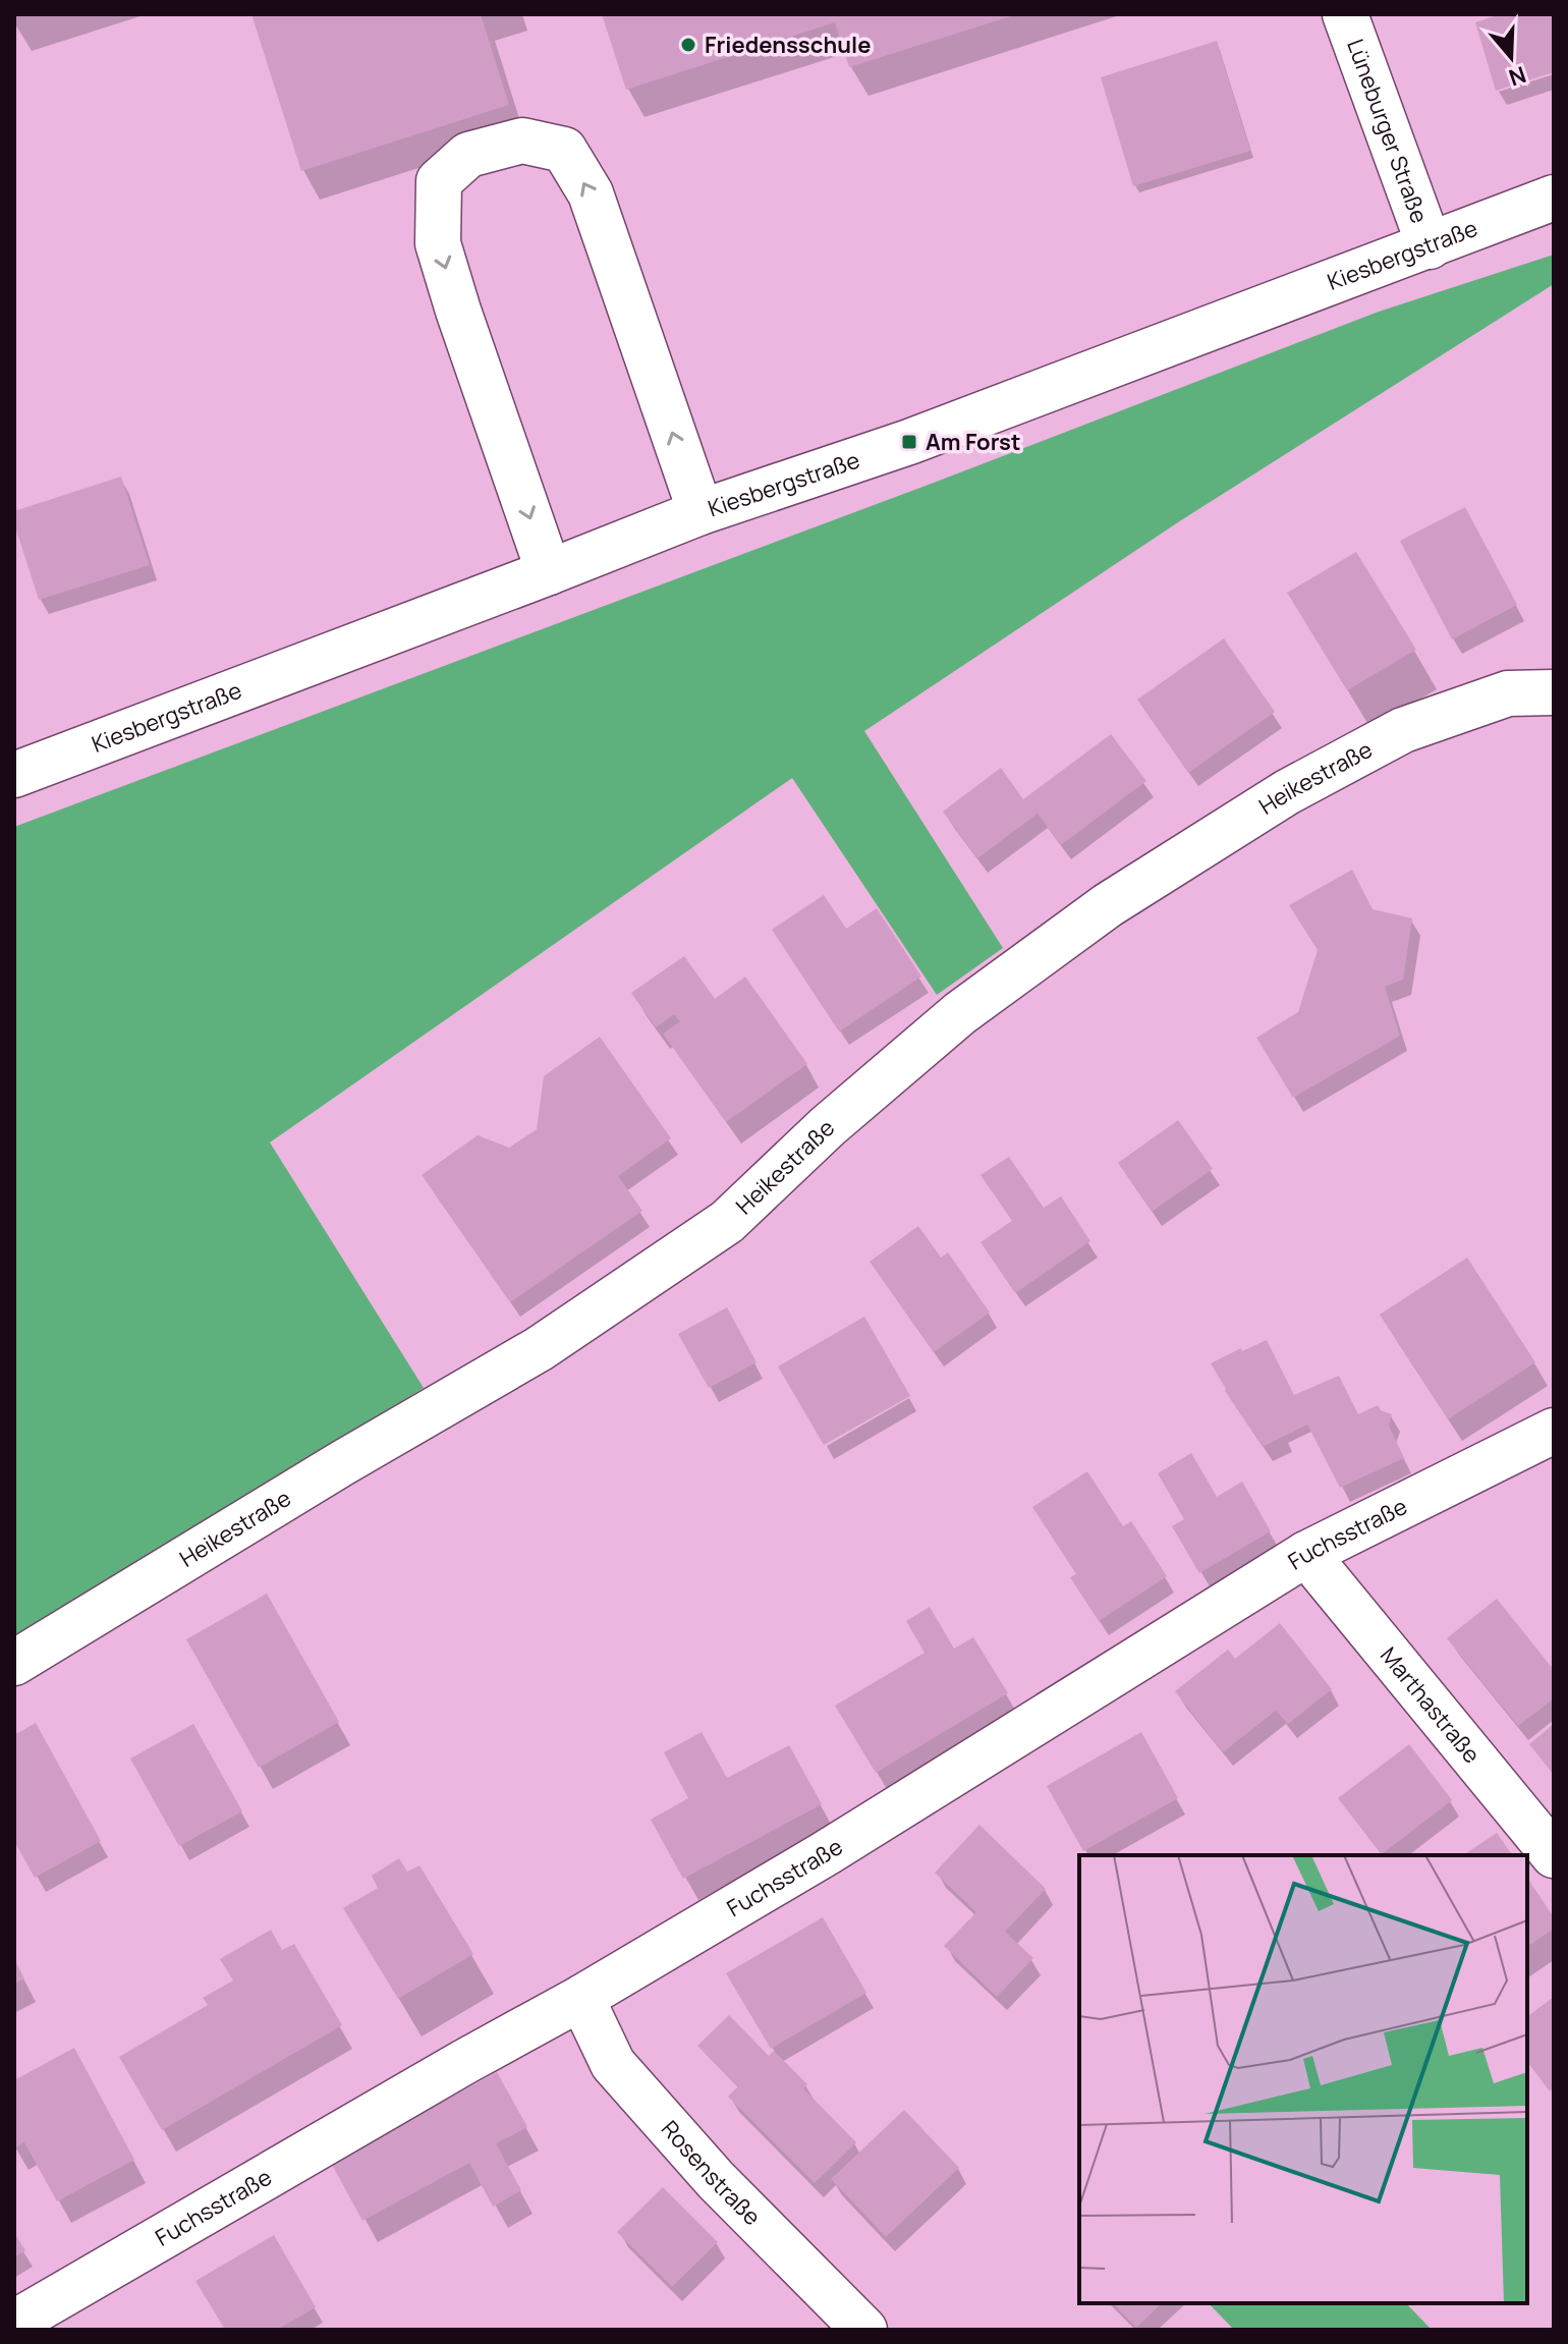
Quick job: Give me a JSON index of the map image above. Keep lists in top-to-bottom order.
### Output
{
  "streets": {
    "street": [
      "Lüneburger Straße",
      "Kiesbergstraße",
      "Heikestraße",
      "Fuchsstraße",
      "Marthastraße",
      "Rosenstraße"
    ]
  },
  "crossings": [
    ["Lüneburger Straße", "Kiesbergstraße"],
    ["Fuchsstraße", "Marthastraße"],
    ["Fuchsstraße", "Rosenstraße"]
  ],
  "places": {
    "other": ["Friedensschule"],
    "transit": ["Am Forst"]
  },
  "north": "bottom"
}
